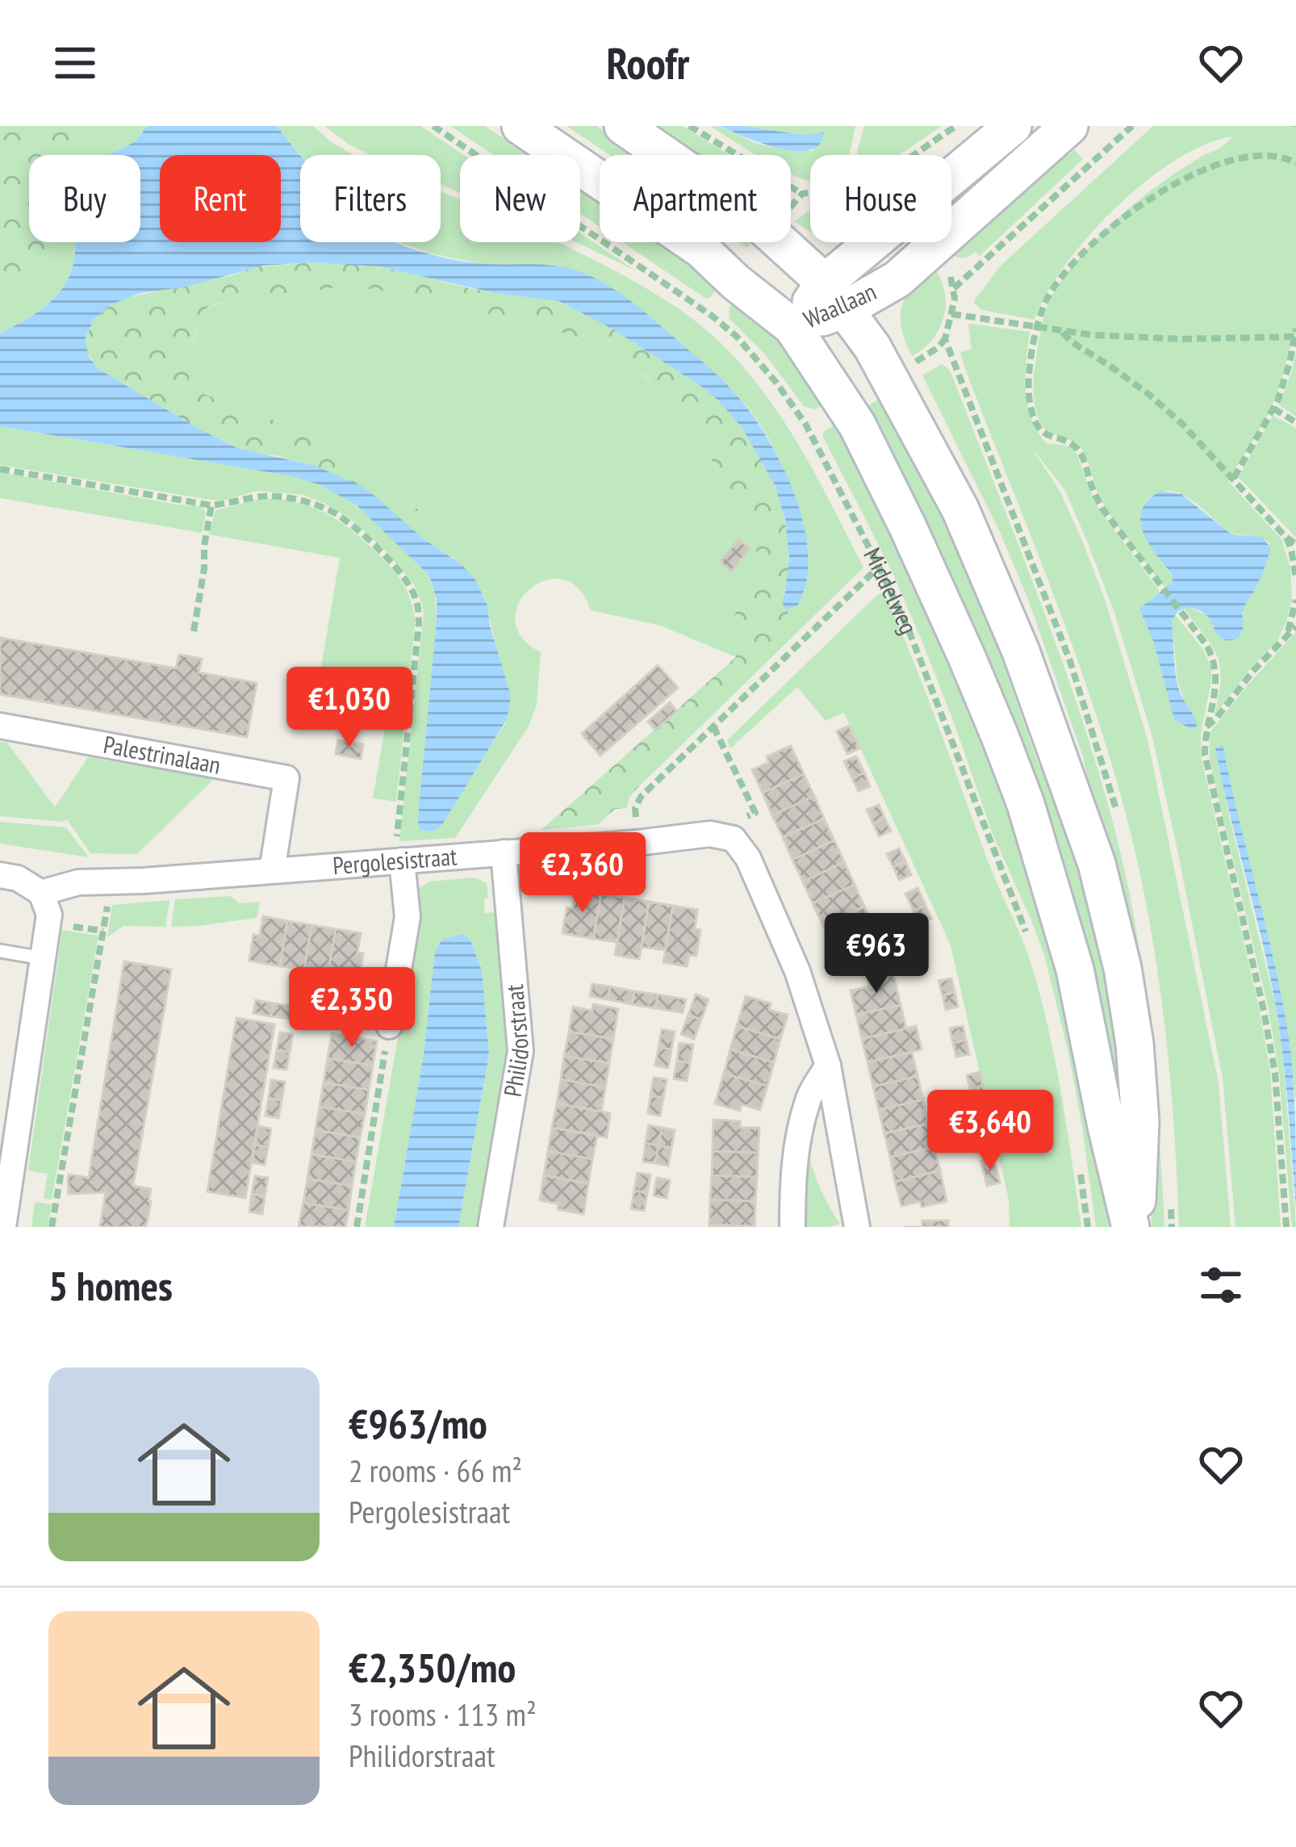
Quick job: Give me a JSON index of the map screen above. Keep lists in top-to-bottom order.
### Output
{
  "streets": {
    "main road": ["Waallaan", "Middelweg"],
    "street": ["Palestrinalaan", "Pergolesistraat", "Philidorstraat"]
  },
  "crossings": [
    ["Waallaan", "Middelweg"],
    ["Palestrinalaan", "Pergolesistraat"],
    ["Pergolesistraat", "Philidorstraat"]
  ],
  "page": {
    "header": "Roofr",
    "chip": [
      "Buy",
      "Rent",
      "Filters",
      "New",
      "Apartment",
      "House"
    ],
    "price": [
      "€1,030",
      "€2,360",
      "€963",
      "€2,350",
      "€3,640"
    ],
    "heading": "5 homes",
    "list": [
      {
        "name": "€963/mo",
        "note": "2 rooms · 66 m² · Pergolesistraat"
      },
      {
        "name": "€2,350/mo",
        "note": "3 rooms · 113 m² · Philidorstraat"
      }
    ]
  }
}
